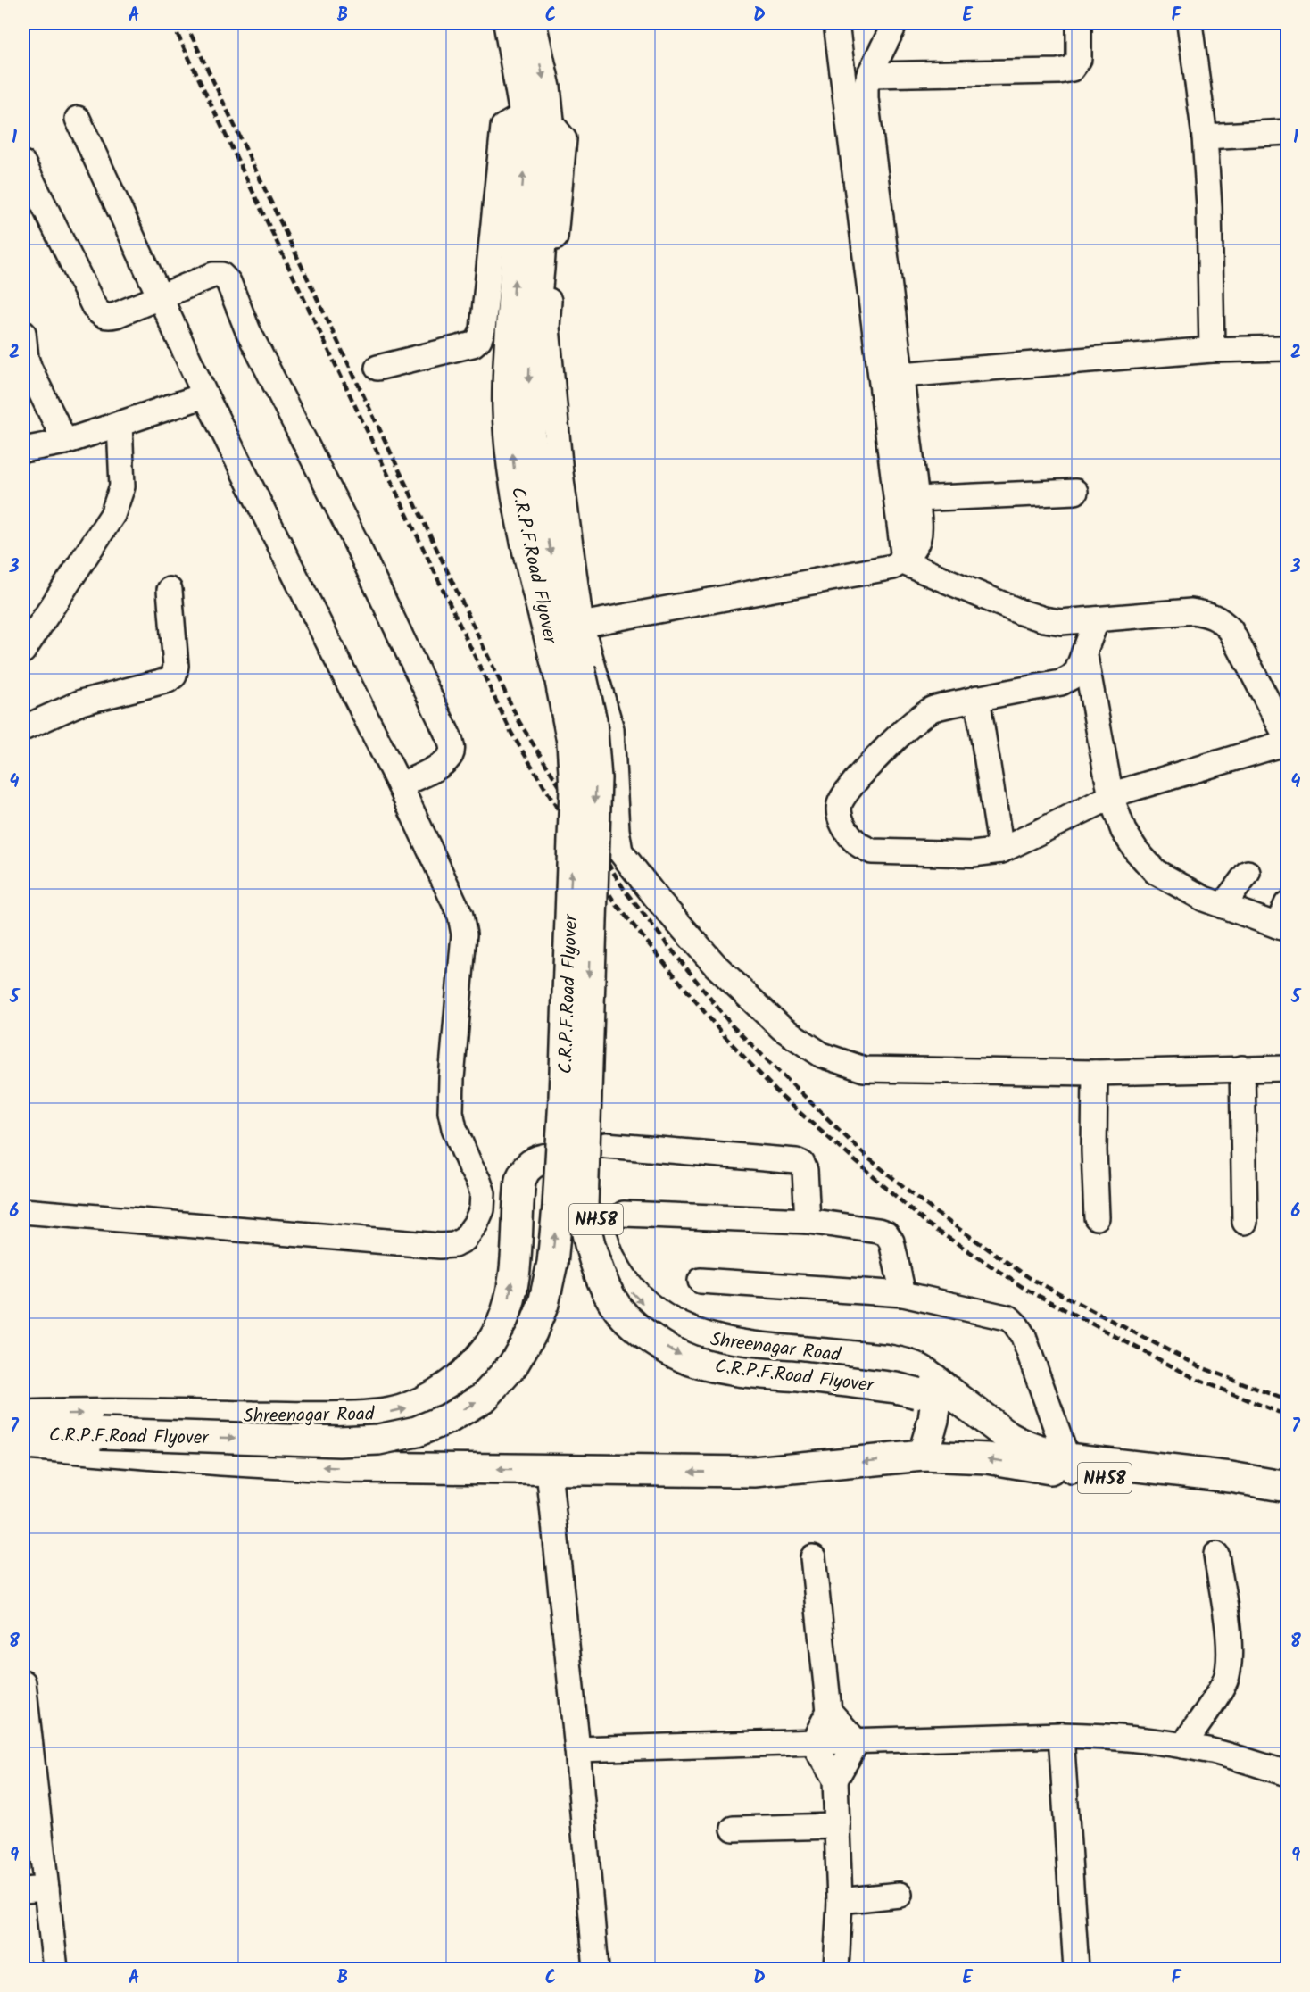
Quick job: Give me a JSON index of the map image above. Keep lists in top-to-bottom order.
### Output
{
  "streets": {
    "main road": ["C.R.P.F.Road Flyover", "NH58", "Shreenagar Road"]
  },
  "crossings": [
    ["C.R.P.F.Road Flyover", "Shreenagar Road"]
  ],
  "grid": {
    "columns": [
      "A",
      "B",
      "C",
      "D",
      "E",
      "F"
    ],
    "rows": [
      "1",
      "2",
      "3",
      "4",
      "5",
      "6",
      "7",
      "8",
      "9"
    ]
  }
}
